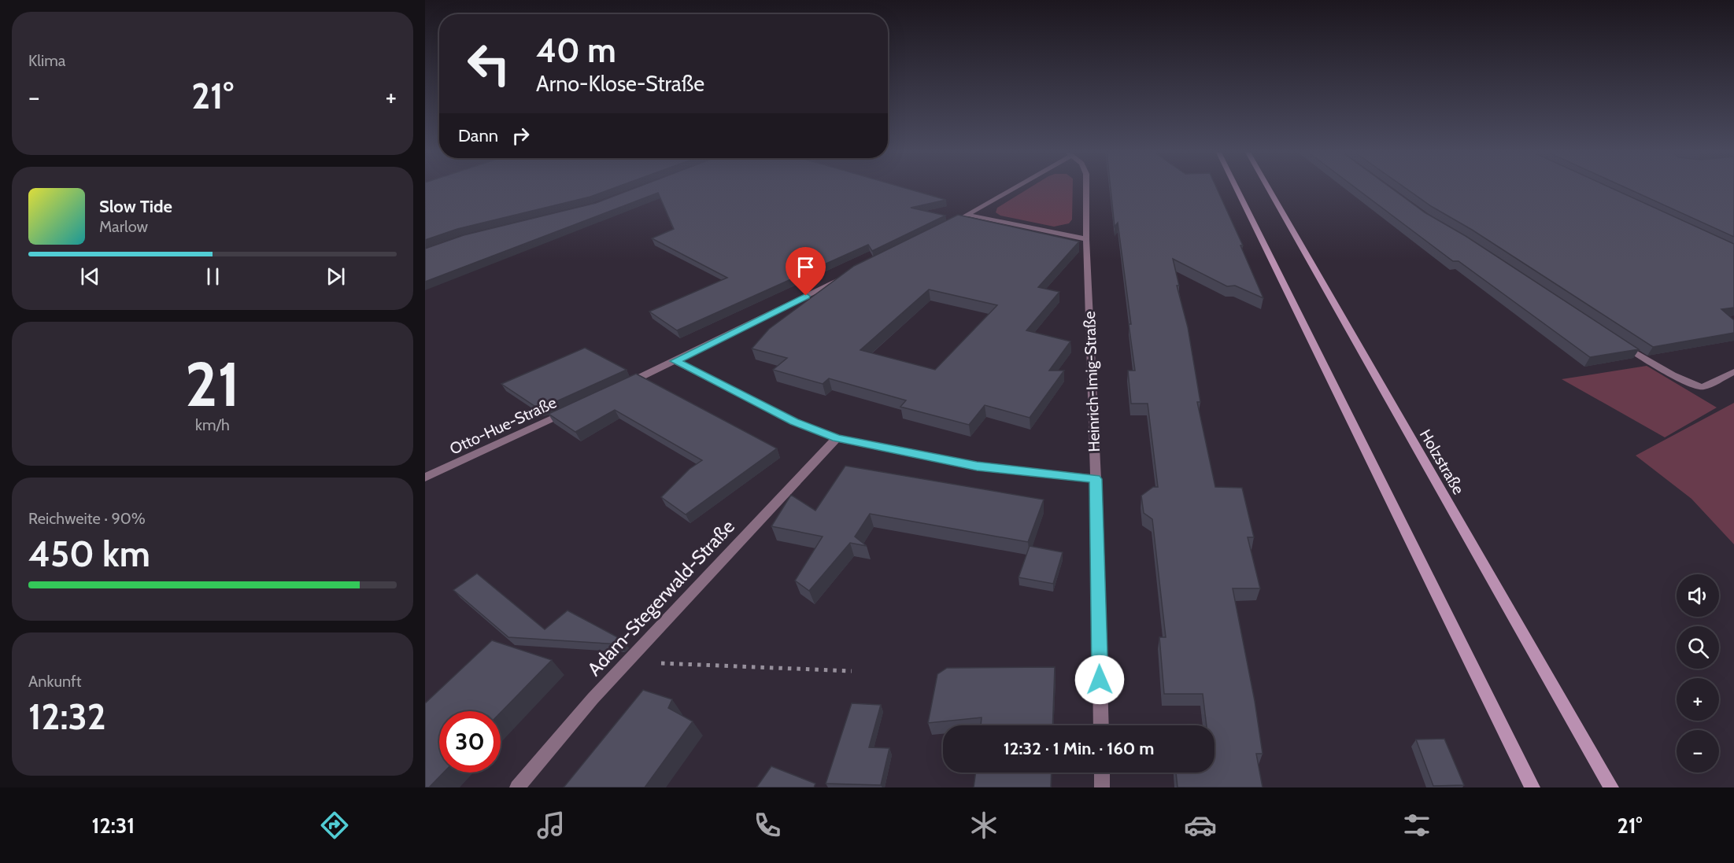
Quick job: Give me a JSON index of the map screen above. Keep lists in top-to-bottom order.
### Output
{
  "streets": {
    "main road": ["Holzstraße"],
    "street": ["Heinrich-Imig-Straße", "Otto-Hue-Straße", "Adam-Stegerwald-Straße"]
  },
  "page": {
    "tile": [
      "Klima",
      ["21", "km/h"],
      ["Reichweite · 90%", "450 km"],
      ["Ankunft", "12:32"]
    ],
    "turn": ["40 m", "Arno-Klose-Straße"],
    "heat": ["−", "21°", "+"],
    "then": "Dann",
    "song": ["Slow Tide", "Marlow"],
    "map_buttons": ["+", "−"],
    "limit": "30",
    "trip": "12:32 · 1 Min. · 160 m",
    "tabs": ["12:31", "21°"]
  }
}
